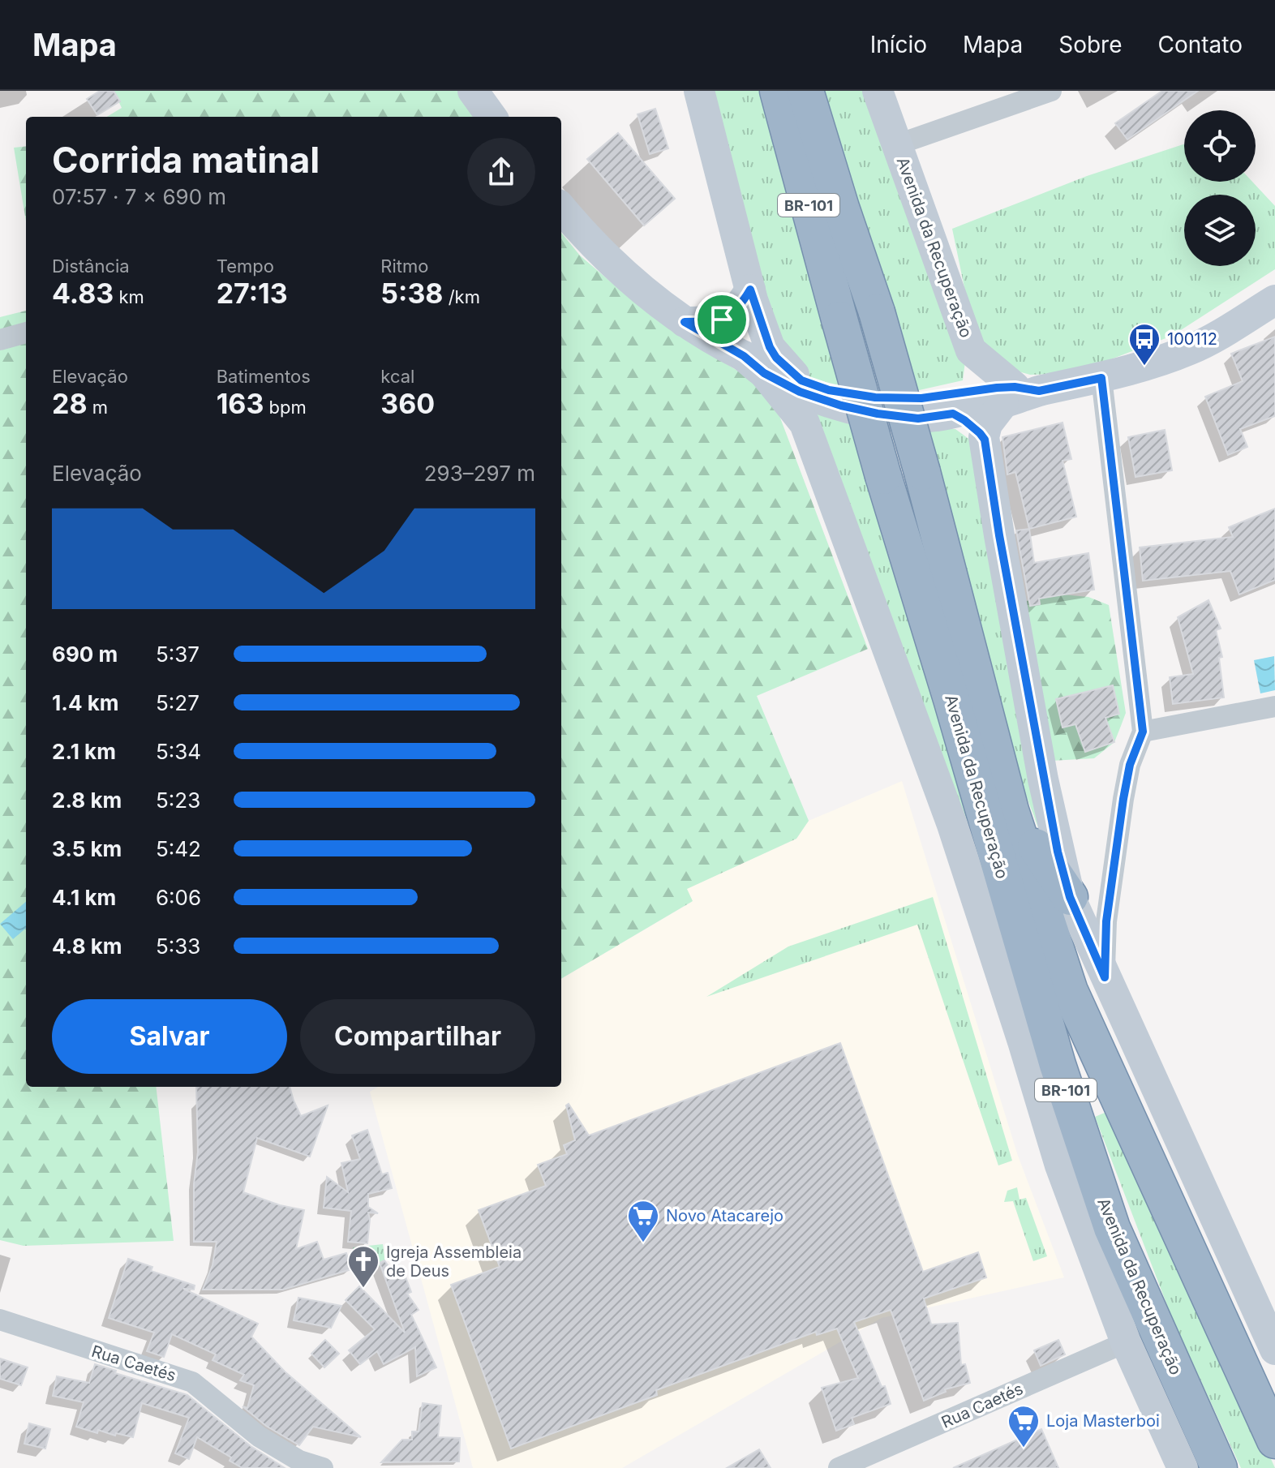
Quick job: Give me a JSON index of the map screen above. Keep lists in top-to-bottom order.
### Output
{
  "streets": {
    "highway": ["BR-101", "Avenida da Recuperação"],
    "street": ["Rua Caetés"]
  },
  "crossings": [
    ["Avenida da Recuperação", "Rua Caetés"]
  ],
  "places": {
    "bus stop": ["100112"],
    "supermarket": ["Novo Atacarejo", "Loja Masterboi"],
    "church": ["Igreja Assembleia de Deus"]
  },
  "page": {
    "header": "Mapa",
    "nav": [
      "Início",
      "Mapa",
      "Sobre",
      "Contato"
    ],
    "heading": ["Corrida matinal", "07:57 · 7 × 690 m"],
    "stats": [
      ["Distância", "4.83 km"],
      ["Tempo", "27:13"],
      ["Ritmo", "5:38 /km"],
      ["Elevação", "28 m"],
      ["Batimentos", "163 bpm"],
      ["kcal", "360"]
    ],
    "chart": ["Elevação", "293–297 m"],
    "list": [
      {
        "name": "690 m",
        "note": "5:37"
      },
      {
        "name": "1.4 km",
        "note": "5:27"
      },
      {
        "name": "2.1 km",
        "note": "5:34"
      },
      {
        "name": "2.8 km",
        "note": "5:23"
      },
      {
        "name": "3.5 km",
        "note": "5:42"
      },
      {
        "name": "4.1 km",
        "note": "6:06"
      },
      {
        "name": "4.8 km",
        "note": "5:33"
      }
    ],
    "buttons": ["Salvar", "Compartilhar"]
  }
}
